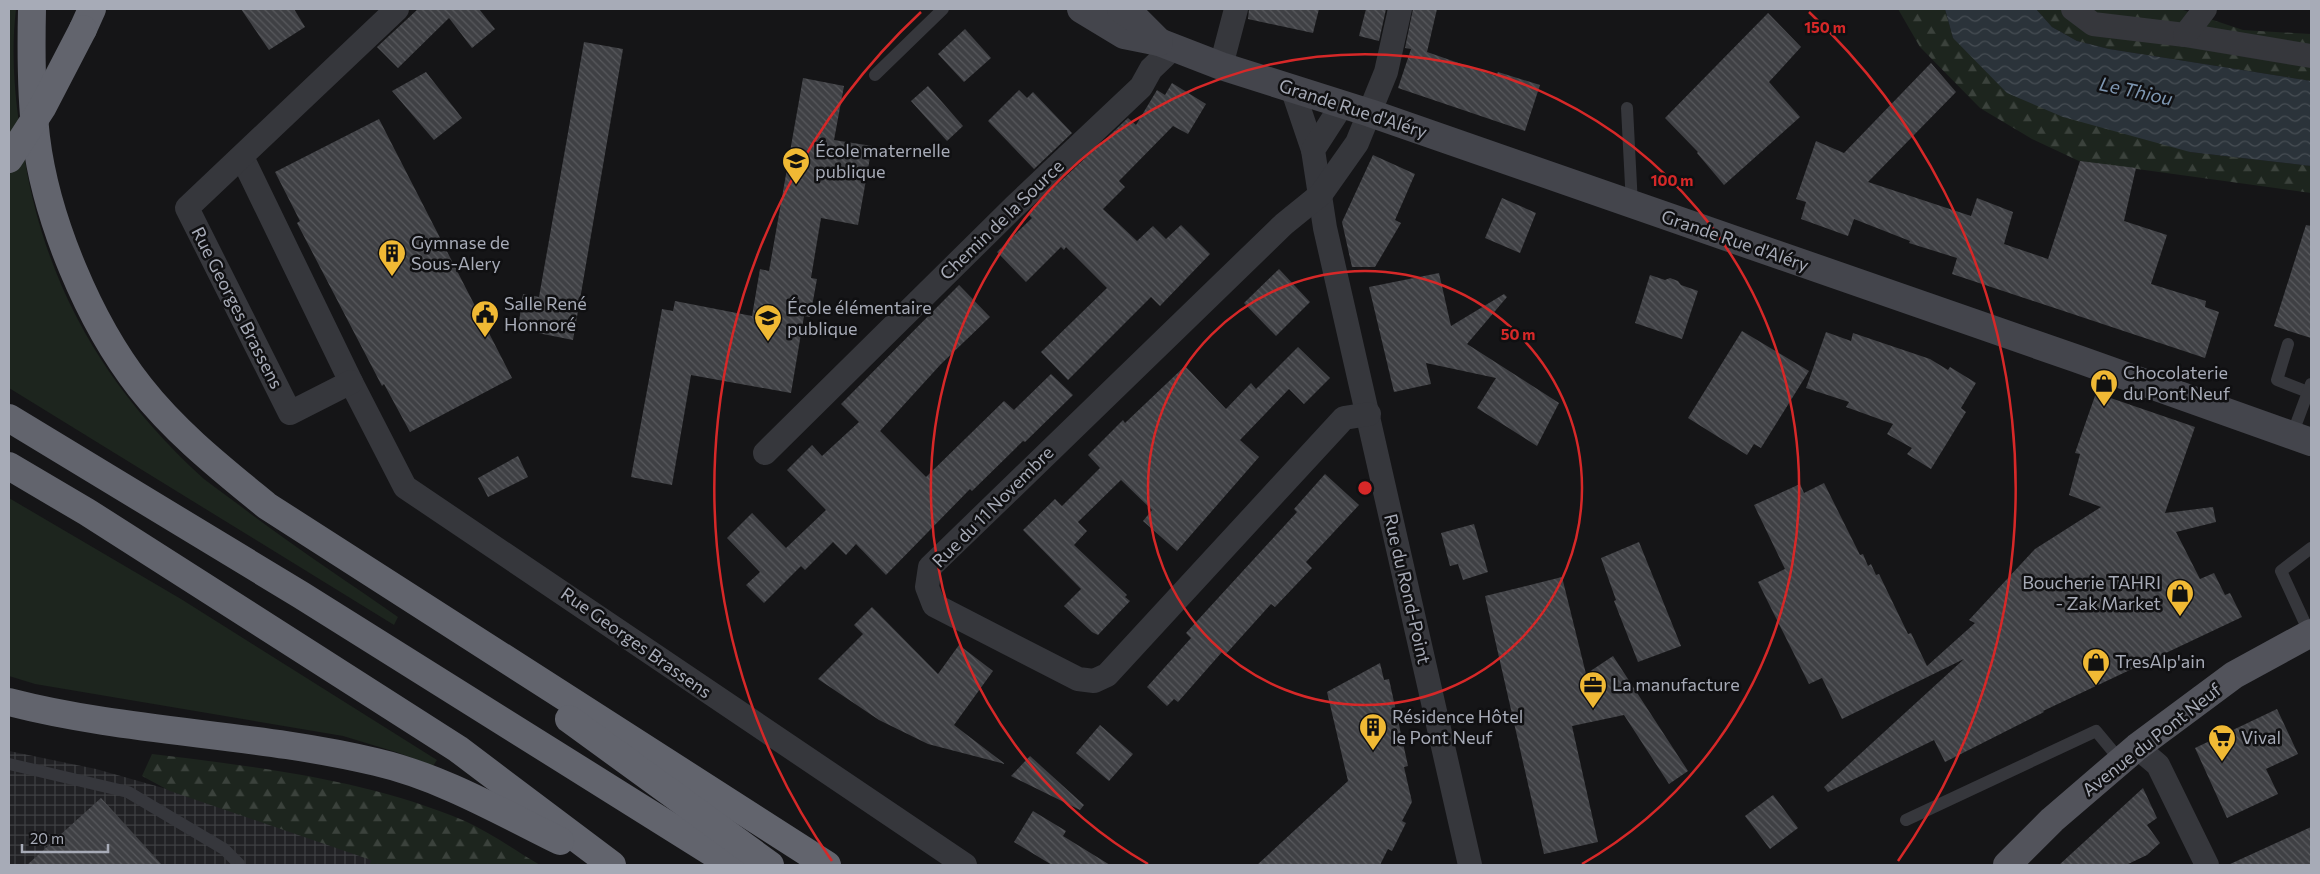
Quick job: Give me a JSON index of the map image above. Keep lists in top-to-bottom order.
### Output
{
  "streets": {
    "main road": ["Avenue du Pont Neuf"],
    "street": [
      "Grande Rue d'Aléry",
      "Chemin de la Source",
      "Rue Georges Brassens",
      "Rue du 11 Novembre",
      "Rue du Rond-Point"
    ]
  },
  "crossings": [
    ["Grande Rue d'Aléry", "Chemin de la Source"],
    ["Grande Rue d'Aléry", "Rue du Rond-Point"],
    ["Rue du 11 Novembre", "Rue du Rond-Point"]
  ],
  "water": ["Le Thiou"],
  "places": {
    "school or university": ["École maternelle publique", "École élémentaire publique"],
    "building": ["Gymnase de Sous-Alery", "Résidence Hôtel le Pont Neuf"],
    "public building": ["Salle René Honnoré"],
    "shop": ["Chocolaterie du Pont Neuf", "Boucherie TAHRI - Zak Market", "TresAlp'ain"],
    "office": ["La manufacture"],
    "supermarket": ["Vival"]
  },
  "scale_bar": "20 m",
  "rings": ["150 m", "100 m", "50 m"]
}
